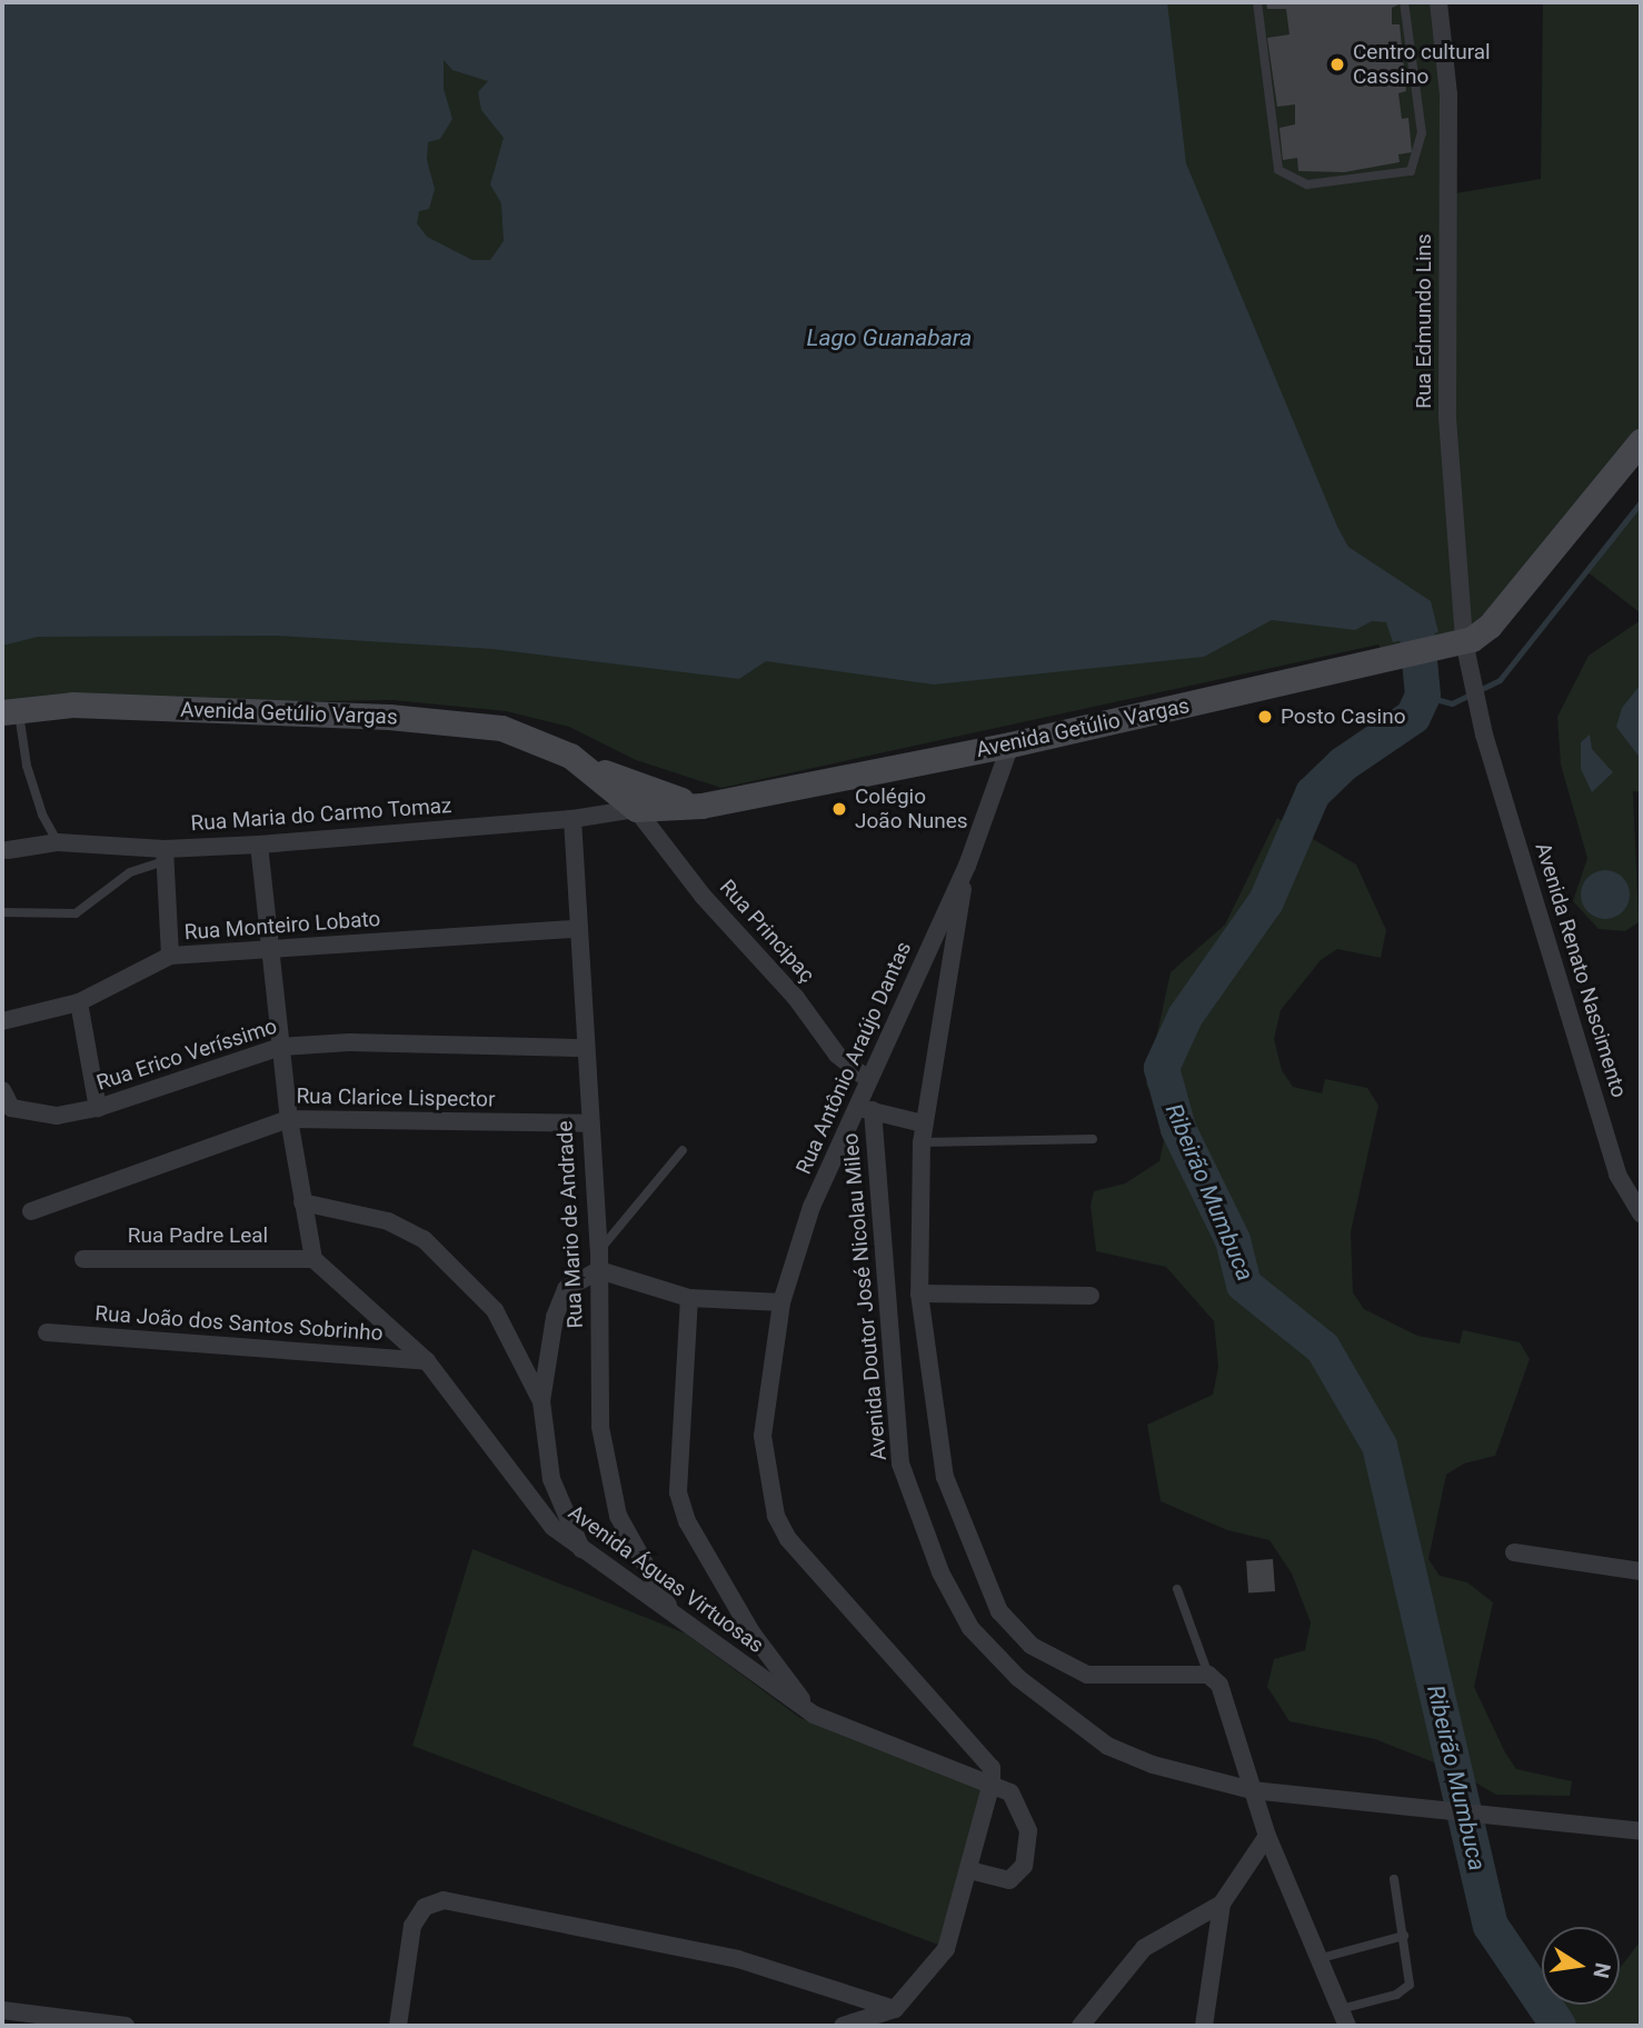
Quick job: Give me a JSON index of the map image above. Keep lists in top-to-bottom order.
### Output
{
  "streets": {
    "main road": ["Avenida Getúlio Vargas"],
    "street": [
      "Rua Edmundo Lins",
      "Rua Maria do Carmo Tomaz",
      "Rua Monteiro Lobato",
      "Rua Principaç",
      "Avenida Renato Nascimento",
      "Rua Erico Veríssimo",
      "Rua Antônio Araújo Dantas",
      "Rua Clarice Lispector",
      "Rua Mario de Andrade",
      "Rua Padre Leal",
      "Avenida Doutor José Nicolau Mileo",
      "Rua João dos Santos Sobrinho",
      "Avenida Águas Virtuosas"
    ]
  },
  "crossings": [
    ["Rua Edmundo Lins", "Avenida Getúlio Vargas"],
    ["Rua Edmundo Lins", "Avenida Renato Nascimento"],
    ["Avenida Getúlio Vargas", "Rua Maria do Carmo Tomaz"],
    ["Avenida Getúlio Vargas", "Rua Principaç"],
    ["Avenida Getúlio Vargas", "Rua Antônio Araújo Dantas"],
    ["Rua Maria do Carmo Tomaz", "Rua Principaç"],
    ["Rua Maria do Carmo Tomaz", "Rua Mario de Andrade"],
    ["Rua Monteiro Lobato", "Rua Mario de Andrade"],
    ["Rua Principaç", "Rua Antônio Araújo Dantas"],
    ["Rua Erico Veríssimo", "Rua Mario de Andrade"],
    ["Rua Antônio Araújo Dantas", "Avenida Doutor José Nicolau Mileo"],
    ["Rua Antônio Araújo Dantas", "Avenida Águas Virtuosas"],
    ["Rua Clarice Lispector", "Rua Mario de Andrade"],
    ["Rua Mario de Andrade", "Avenida Águas Virtuosas"],
    ["Rua Padre Leal", "Avenida Águas Virtuosas"],
    ["Rua João dos Santos Sobrinho", "Avenida Águas Virtuosas"]
  ],
  "water": ["Lago Guanabara", "Ribeirão Mumbuca"],
  "places": ["Centro cultural Cassino", "Posto Casino", "Colégio João Nunes"],
  "north": "right"
}
